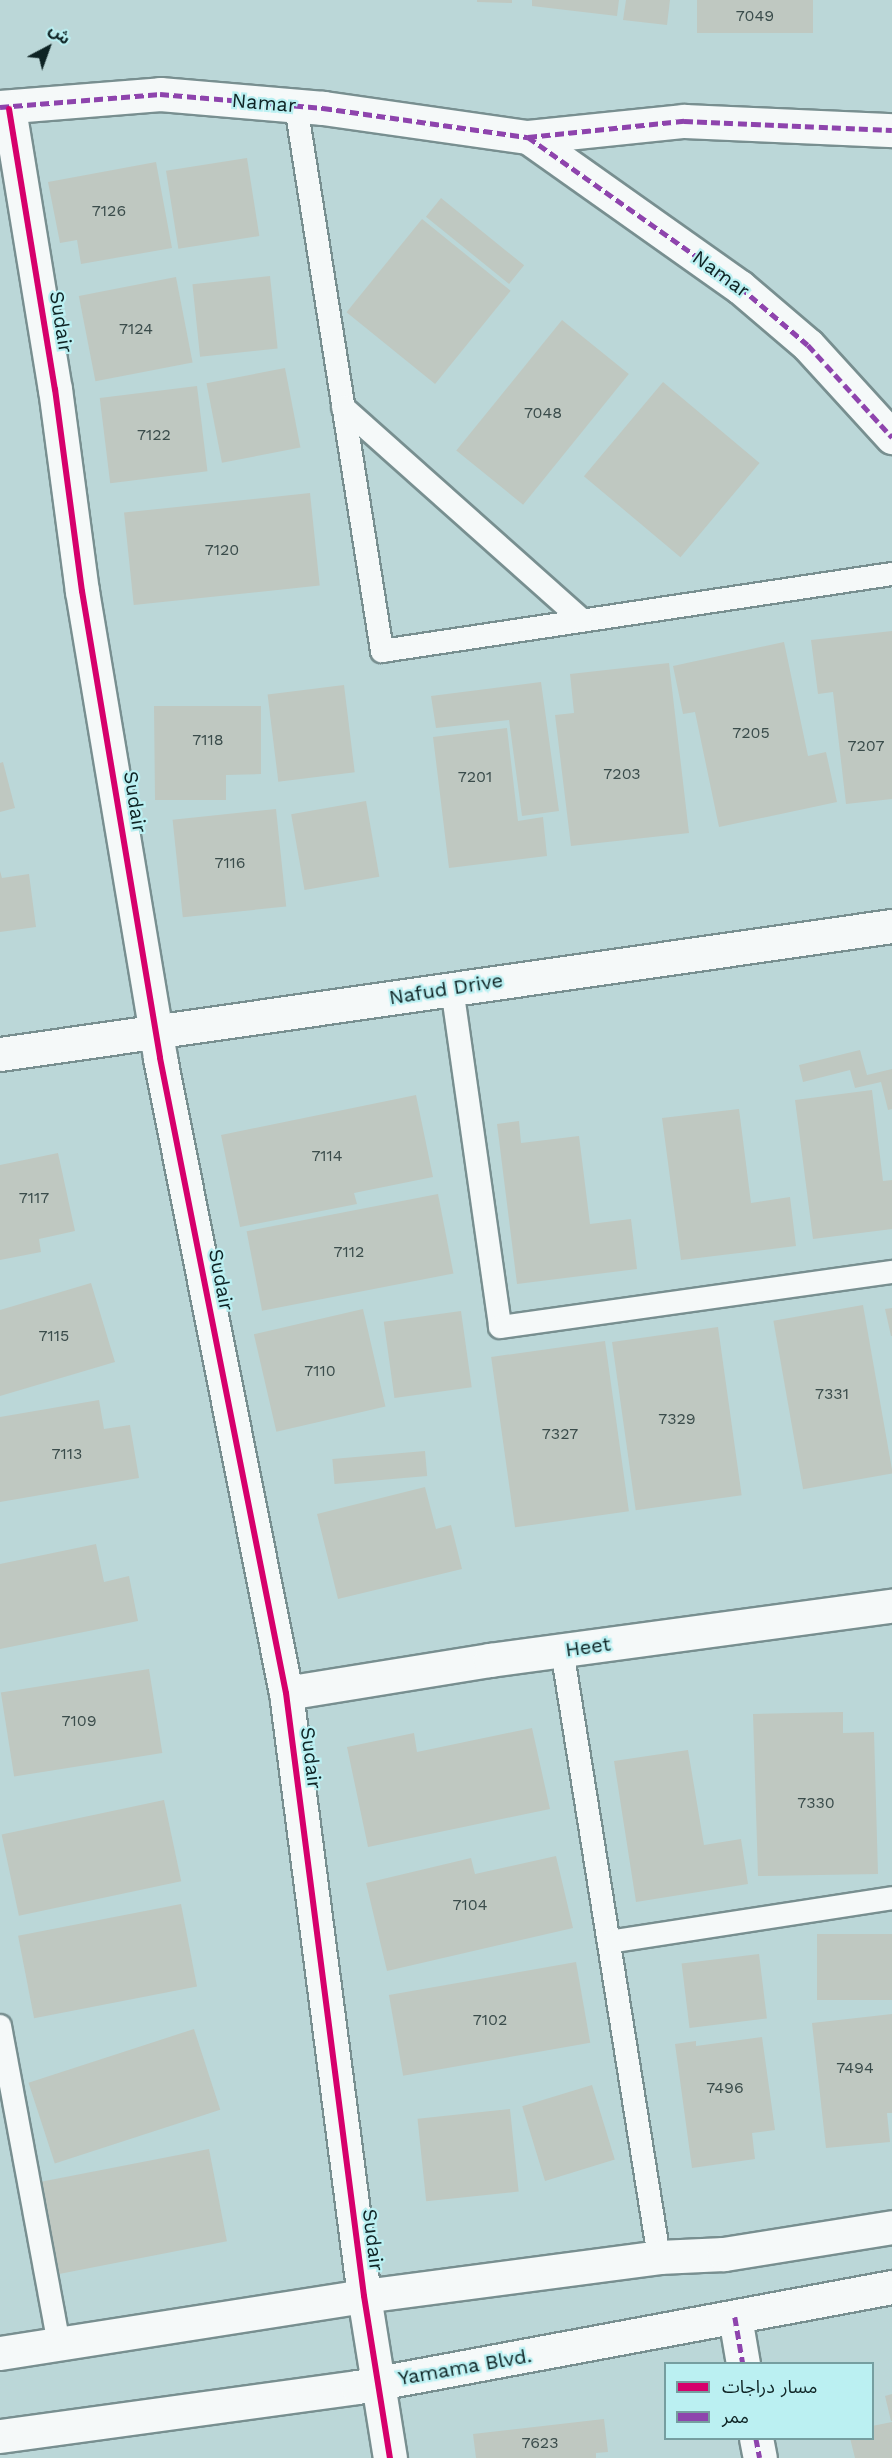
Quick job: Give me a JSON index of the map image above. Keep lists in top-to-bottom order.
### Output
{
  "streets": {
    "street": [
      "Namar",
      "Sudair",
      "Nafud Drive",
      "Heet",
      "Yamama Blvd."
    ]
  },
  "crossings": [
    ["Namar", "Sudair"],
    ["Sudair", "Nafud Drive"],
    ["Sudair", "Heet"],
    ["Sudair", "Yamama Blvd."]
  ],
  "house_numbers": [
    "7049",
    "7126",
    "7124",
    "7048",
    "7122",
    "7120",
    "7205",
    "7118",
    "7207",
    "7203",
    "7201",
    "7116",
    "7114",
    "7117",
    "7112",
    "7115",
    "7110",
    "7331",
    "7329",
    "7327",
    "7113",
    "7109",
    "7330",
    "7104",
    "7102",
    "7494",
    "7496",
    "7623"
  ],
  "legend": ["مسار دراجات", "ممر"],
  "north": "top right"
}
